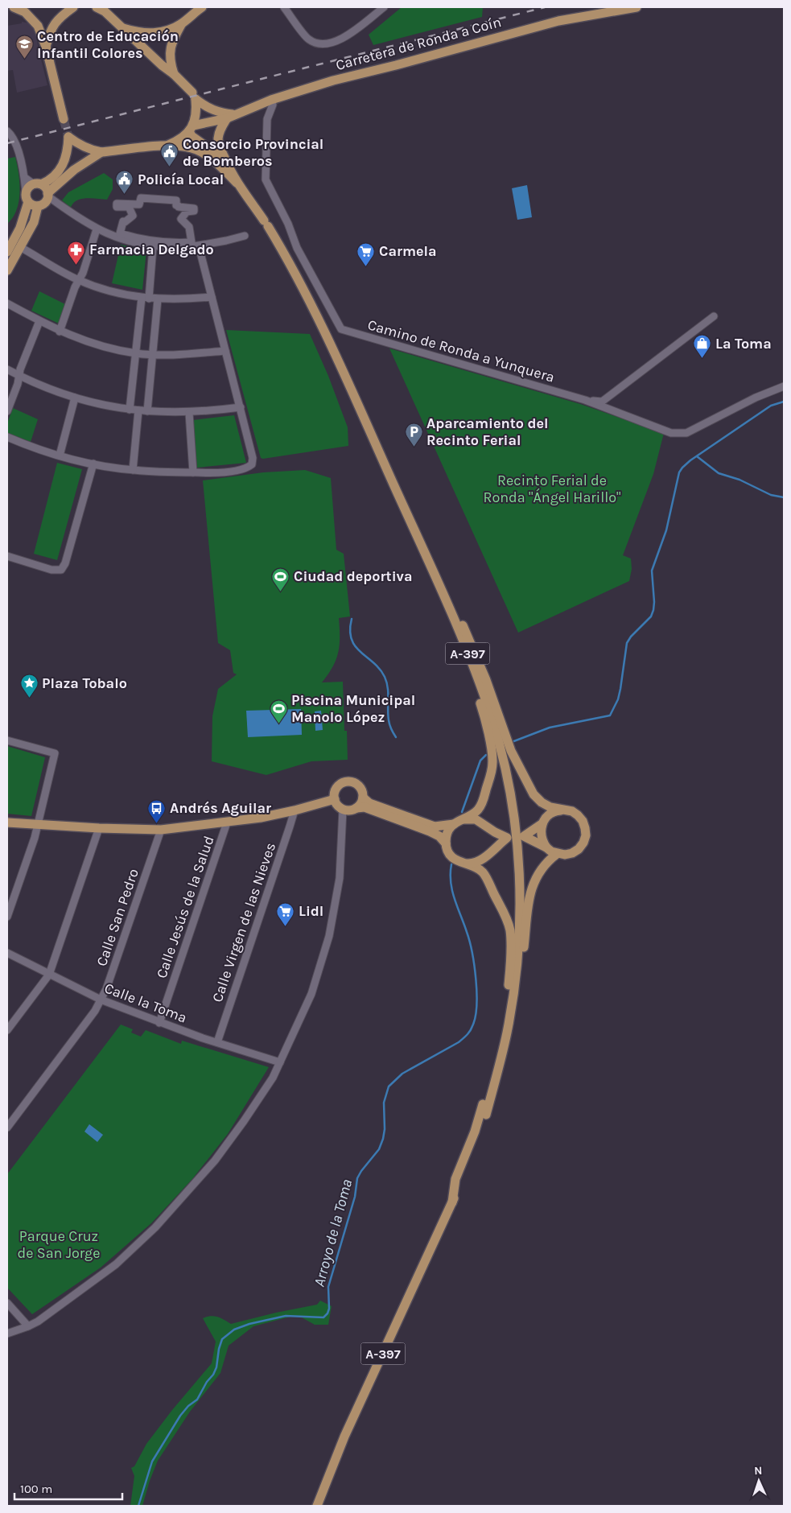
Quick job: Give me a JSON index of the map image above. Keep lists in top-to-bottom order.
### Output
{
  "streets": {
    "main road": ["Carretera de Ronda a Coín", "A-397"],
    "street": [
      "Camino de Ronda a Yunquera",
      "Calle Jesús de la Salud",
      "Calle San Pedro",
      "Calle Virgen de las Nieves",
      "Calle la Toma"
    ]
  },
  "crossings": [
    ["Carretera de Ronda a Coín", "Camino de Ronda a Yunquera"],
    ["Calle Jesús de la Salud", "Calle la Toma"],
    ["Calle San Pedro", "Calle la Toma"],
    ["Calle Virgen de las Nieves", "Calle la Toma"]
  ],
  "water": ["Arroyo de la Toma"],
  "parks": ["Recinto Ferial de Ronda \"Ángel Harillo\"", "Parque Cruz de San Jorge"],
  "places": {
    "school or university": ["Centro de Educación Infantil Colores"],
    "public building": ["Consorcio Provincial de Bomberos", "Policía Local"],
    "pharmacy": ["Farmacia Delgado"],
    "supermarket": ["Carmela", "Lidl"],
    "shop": ["La Toma"],
    "parking": ["Aparcamiento del Recinto Ferial"],
    "sports": ["Ciudad deportiva", "Piscina Municipal Manolo López"],
    "place": ["Plaza Tobalo"],
    "bus stop": ["Andrés Aguilar"]
  },
  "scale_bar": "100 m",
  "north": "top"
}
